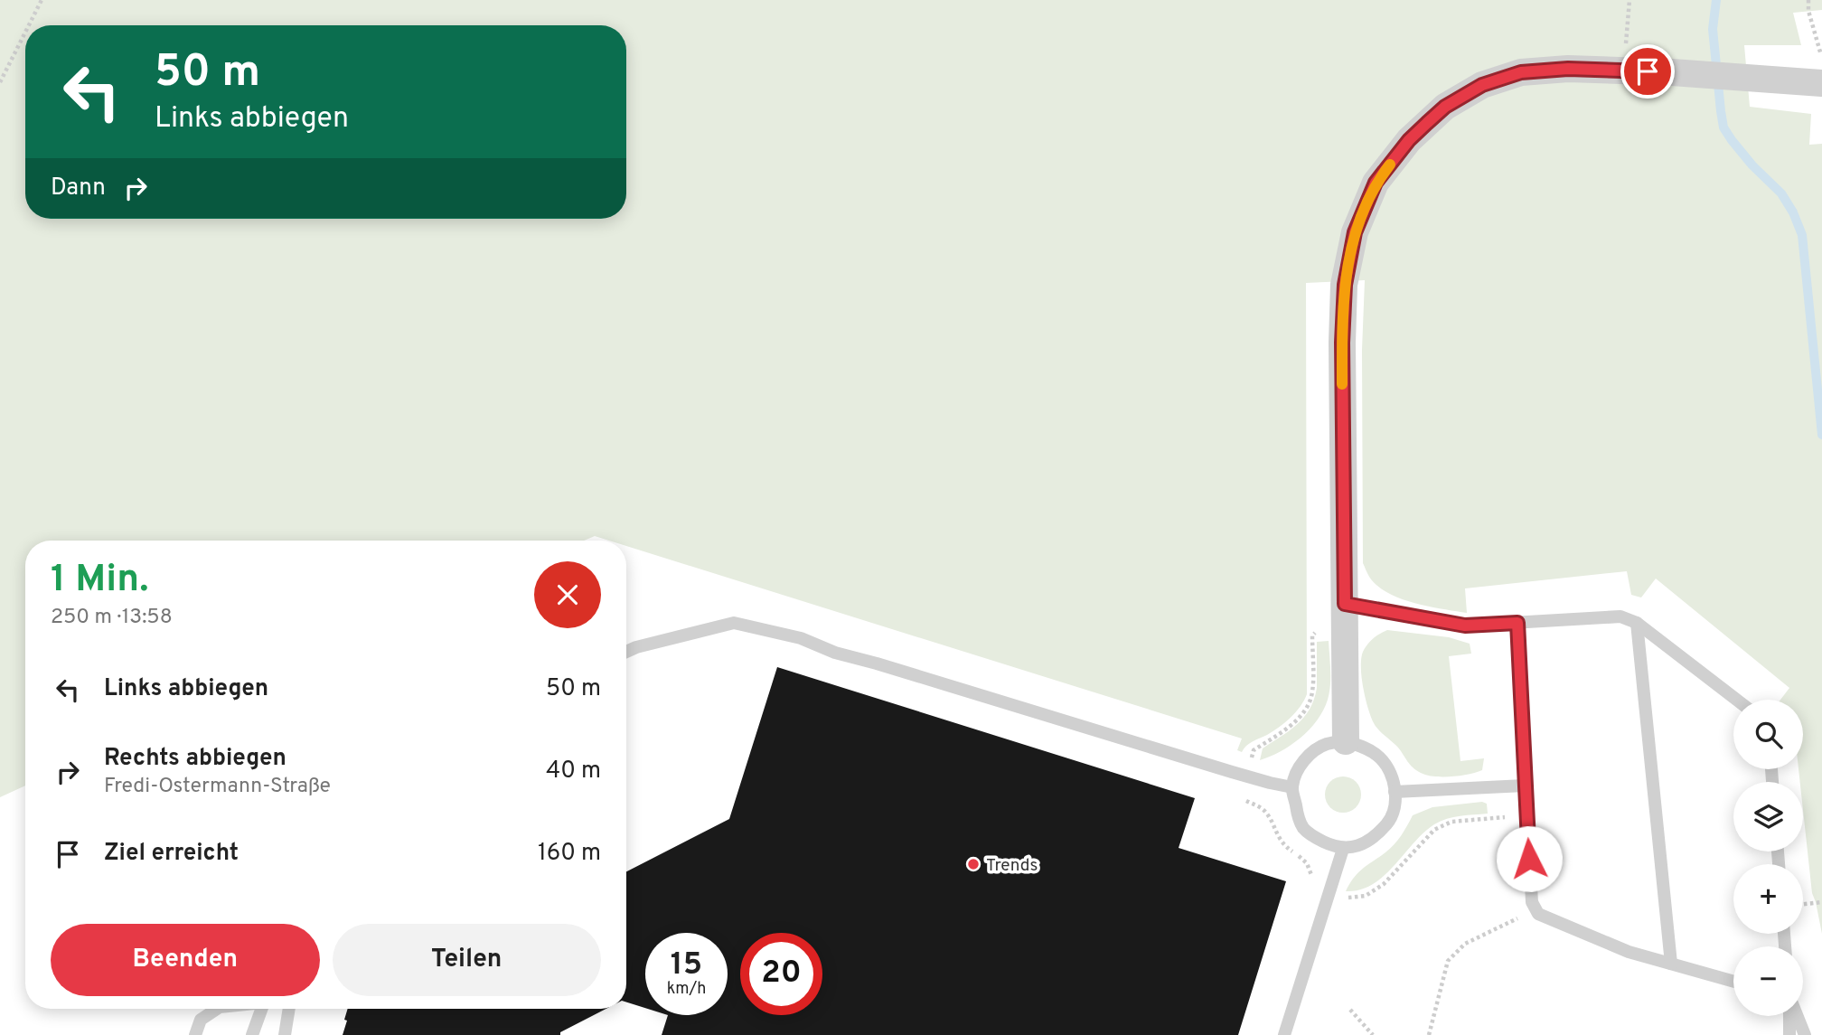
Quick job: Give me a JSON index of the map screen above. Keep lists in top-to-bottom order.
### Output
{
  "places": ["Trends"],
  "page": {
    "turn": ["50 m", "Links abbiegen"],
    "then": "Dann",
    "heading": ["1 Min.", "250 m · 13:58"],
    "list": [
      {
        "name": "Links abbiegen",
        "value": "50 m"
      },
      {
        "name": "Rechts abbiegen",
        "note": "Fredi-Ostermann-Straße",
        "value": "40 m"
      },
      {
        "name": "Ziel erreicht",
        "value": "160 m"
      }
    ],
    "map_buttons": ["+", "−"],
    "buttons": ["Beenden", "Teilen"],
    "speed": "15 km/h",
    "limit": "20"
  }
}
